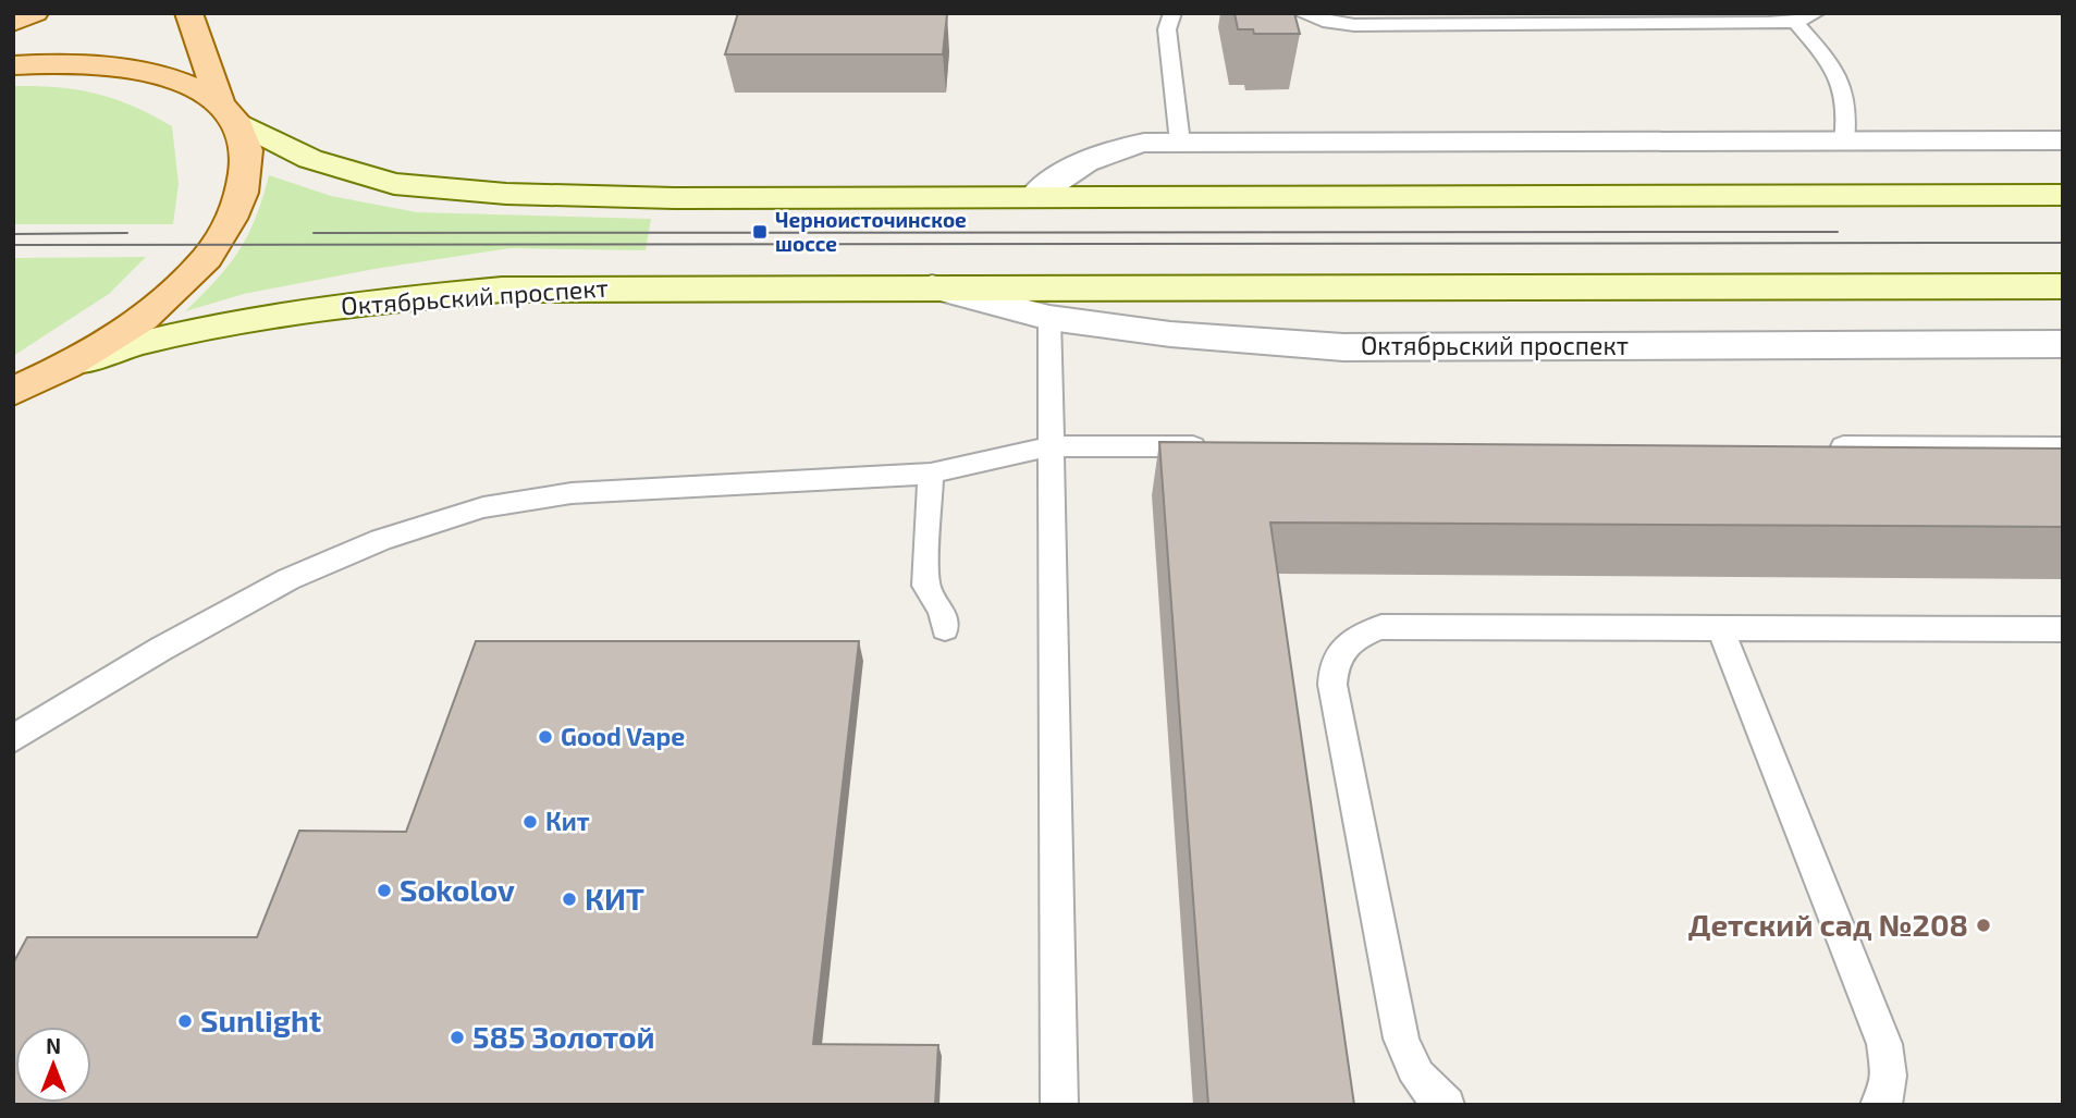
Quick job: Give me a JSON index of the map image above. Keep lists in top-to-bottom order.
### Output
{
  "streets": {
    "main road": ["Октябрьский проспект"]
  },
  "places": {
    "transit": ["Черноисточинское шоссе"],
    "other": [
      "Good Vape",
      "Кит",
      "Sokolov",
      "КИТ",
      "Детский сад №208",
      "Sunlight",
      "585 Золотой"
    ]
  },
  "north": "top"
}
